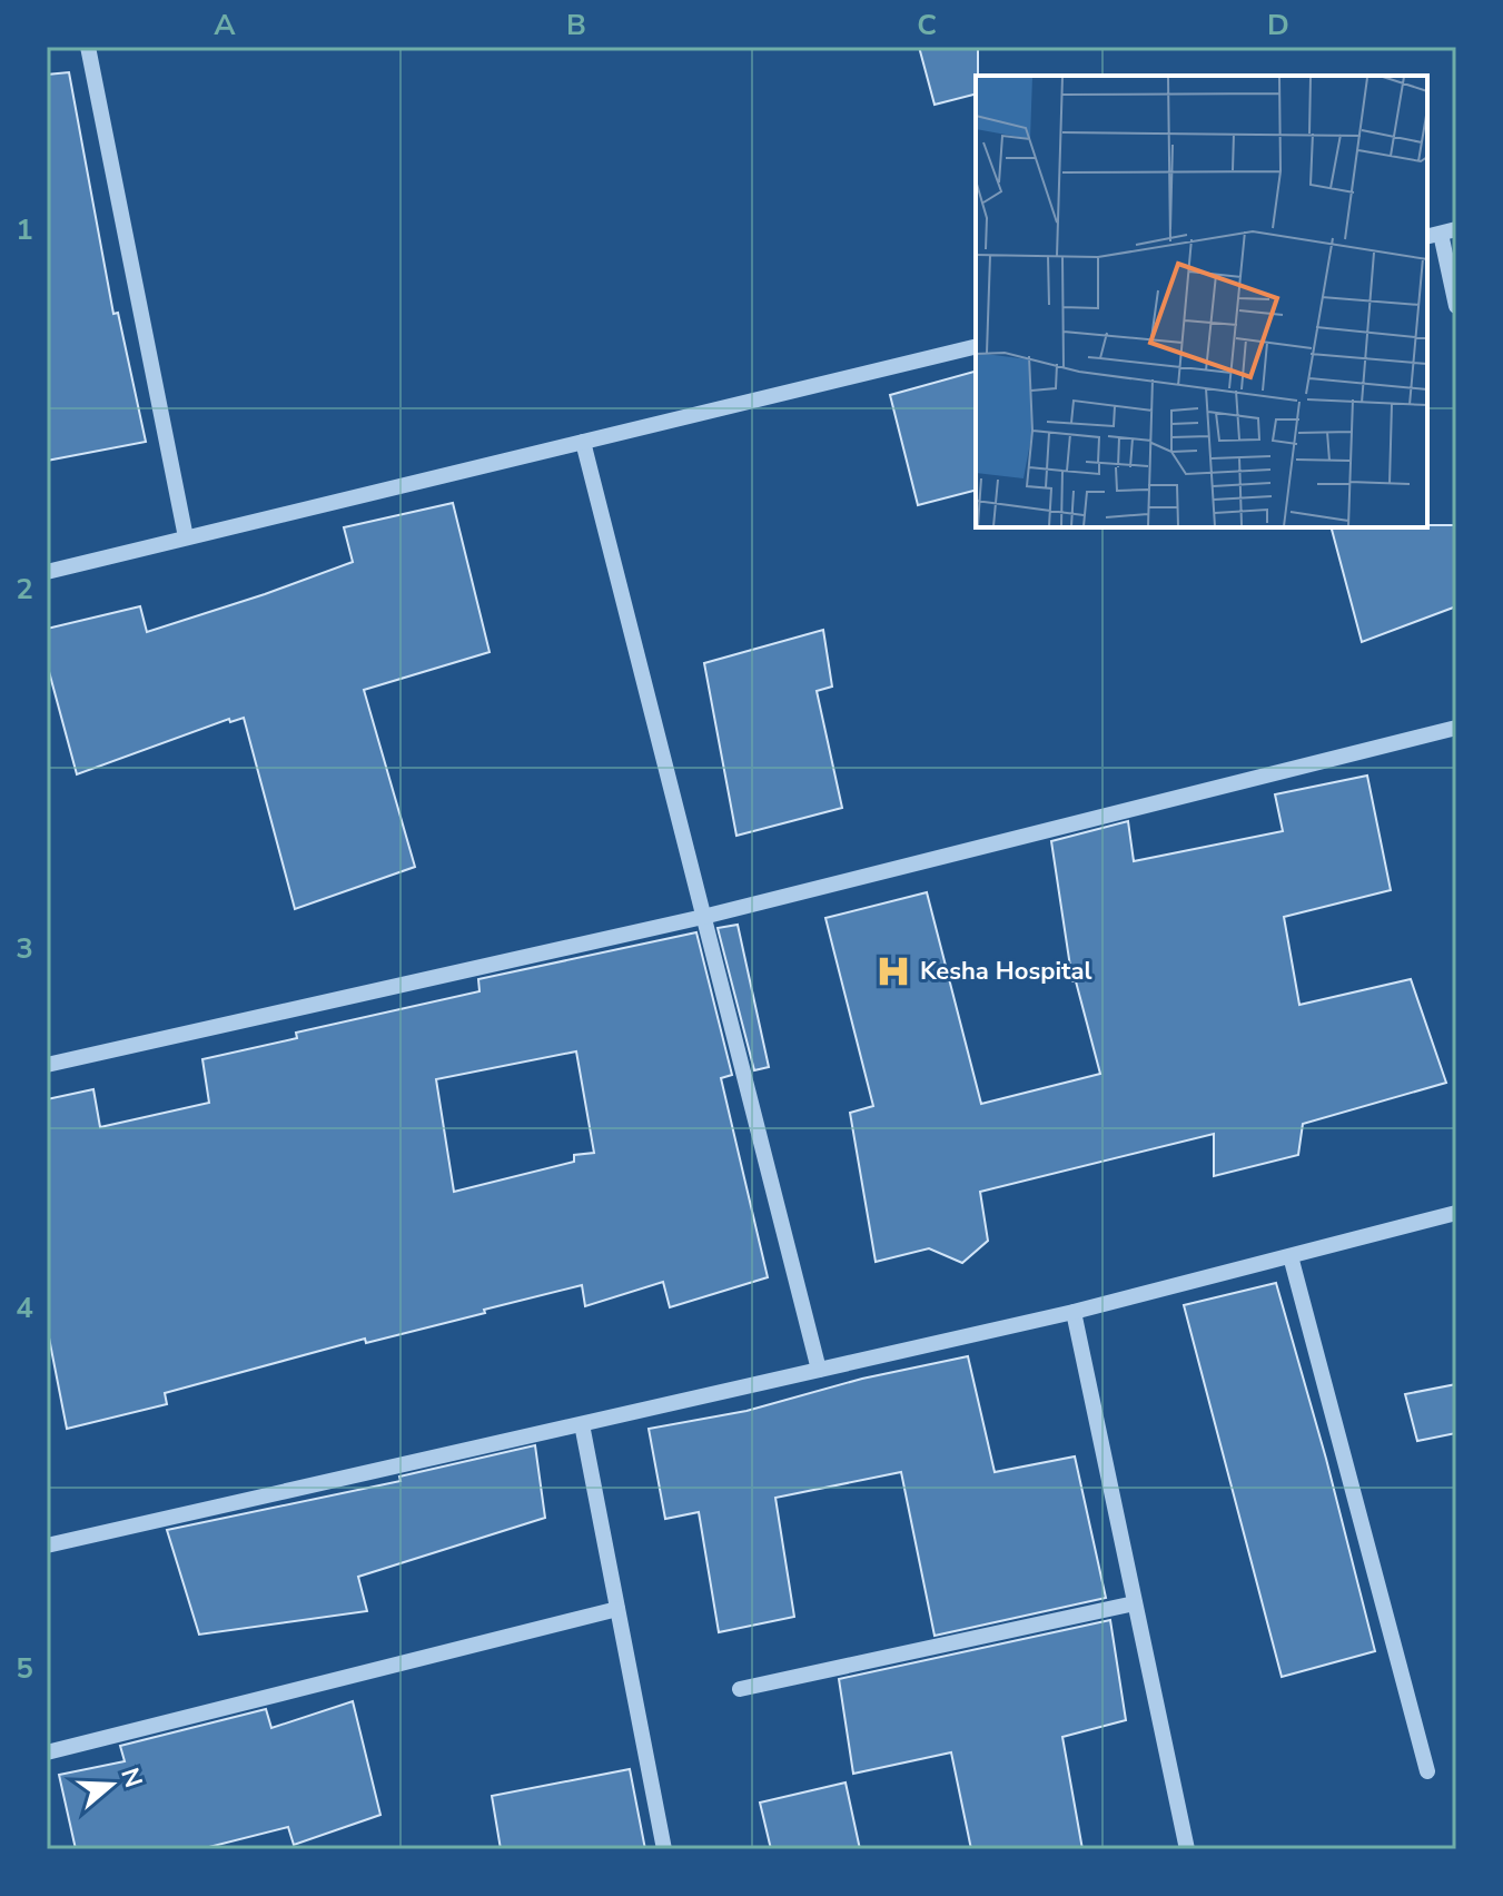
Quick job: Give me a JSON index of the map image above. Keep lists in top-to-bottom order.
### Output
{
  "places": {
    "hospital": ["Kesha Hospital"]
  },
  "north": "right",
  "grid": {
    "columns": [
      "A",
      "B",
      "C",
      "D"
    ],
    "rows": [
      "1",
      "2",
      "3",
      "4",
      "5"
    ]
  }
}
